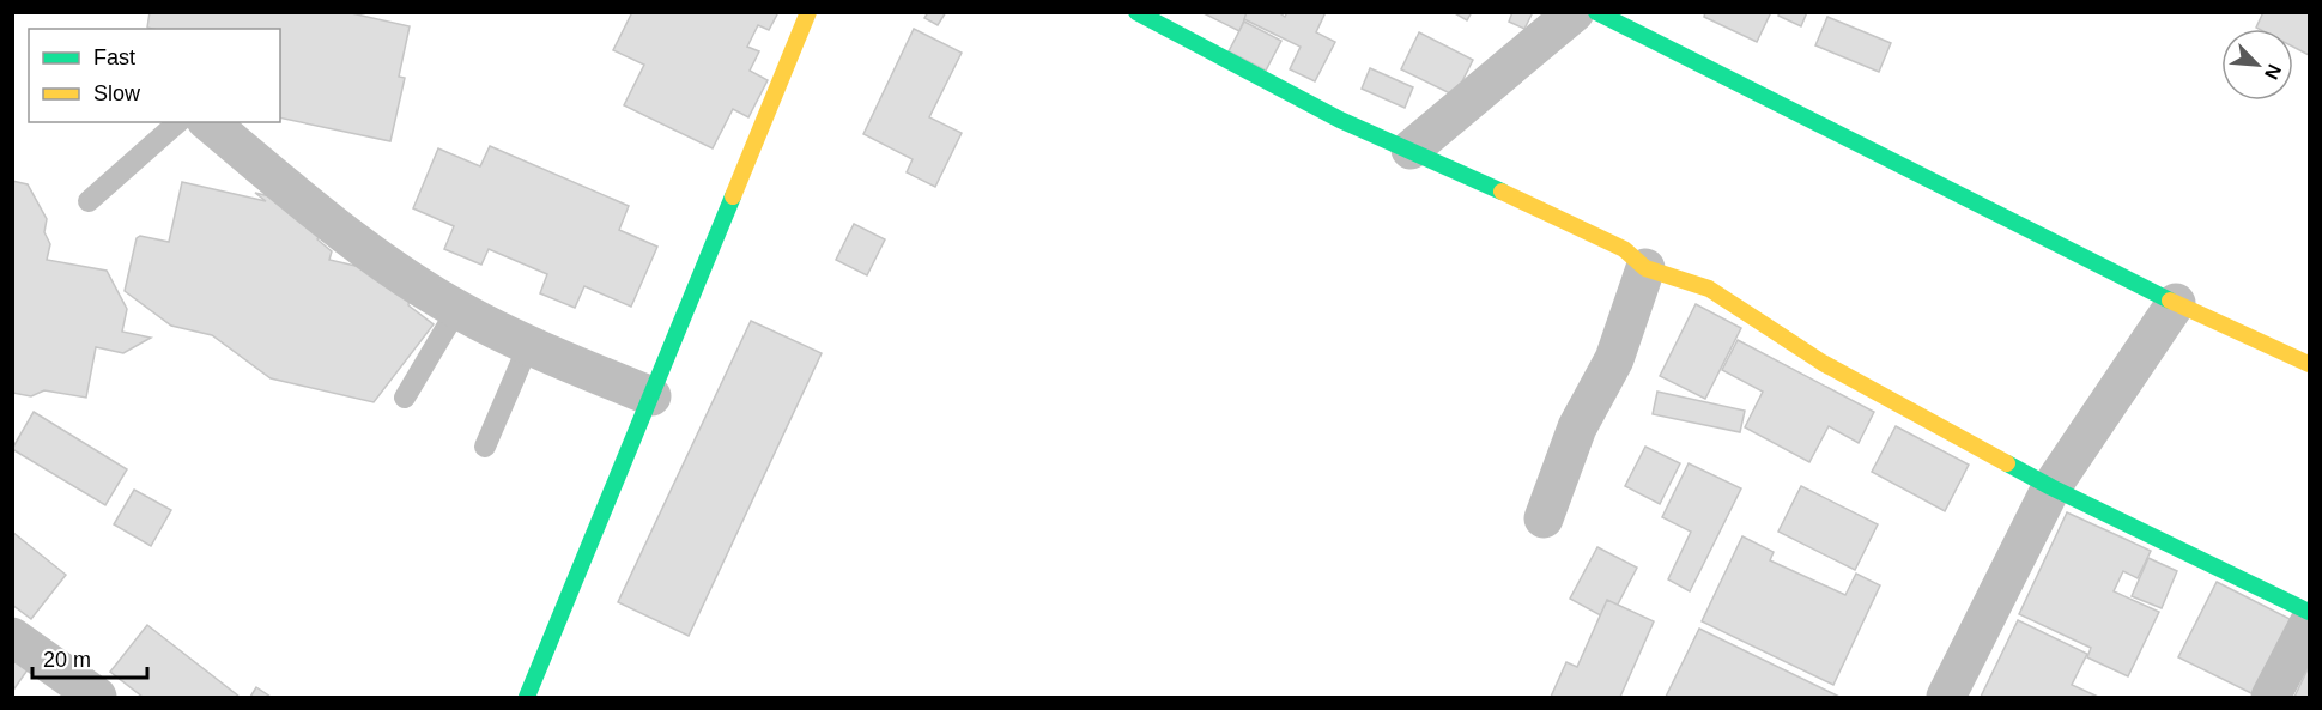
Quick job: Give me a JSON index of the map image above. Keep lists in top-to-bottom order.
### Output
{
  "legend": ["Fast", "Slow"],
  "scale_bar": "20 m",
  "north": "bottom right"
}
